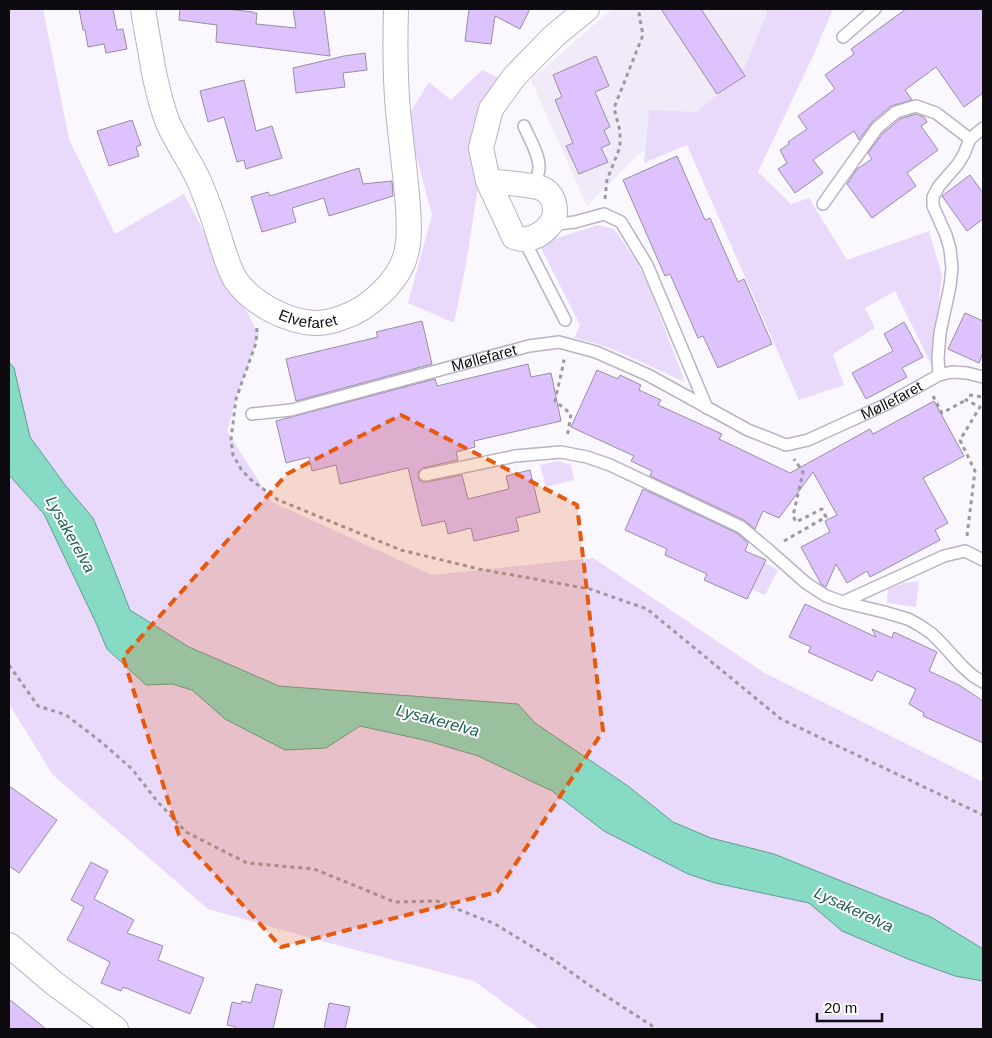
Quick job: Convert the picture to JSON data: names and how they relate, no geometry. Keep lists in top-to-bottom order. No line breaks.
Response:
{"streets":{"street":["Elvefaret"],"lane":["Møllefaret"]},"water":["Lysakerelva"],"scale_bar":"20 m"}
